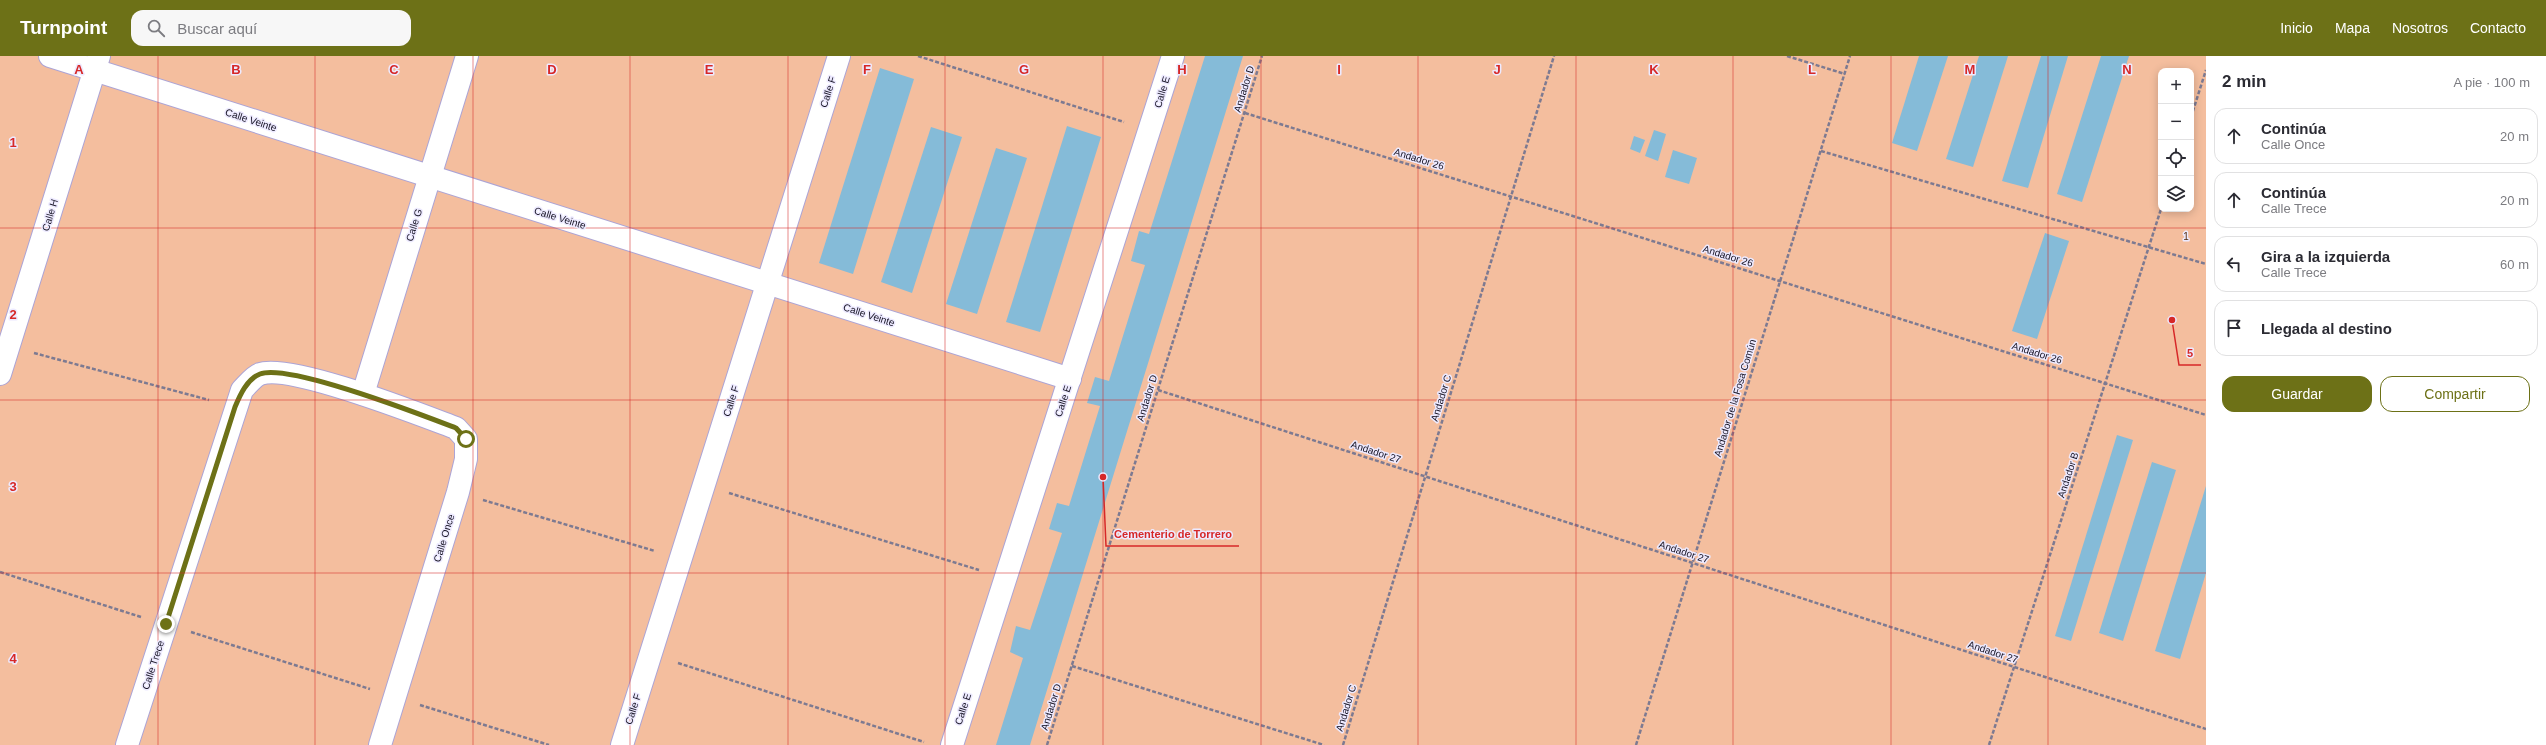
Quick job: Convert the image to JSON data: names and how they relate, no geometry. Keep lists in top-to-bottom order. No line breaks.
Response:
{"streets":{"lane":["Calle F","Calle E","Calle Veinte","Calle H","Calle G","Calle Once","Calle Trece"],"path":["Andador D","Andador 26","Andador C","Andador de la Fosa Común","Andador 27","Andador B"]},"crossings":[["Andador D","Andador 26"],["Andador D","Andador 27"],["Calle F","Calle Veinte"],["Calle E","Calle Veinte"],["Calle Veinte","Calle H"],["Calle Veinte","Calle G"],["Andador 26","Andador C"],["Andador 26","Andador de la Fosa Común"],["Andador 26","Andador B"],["Calle G","Calle Once"],["Calle G","Calle Trece"],["Andador C","Andador 27"],["Andador de la Fosa Común","Andador 27"],["Andador 27","Andador B"],["Calle Once","Calle Trece"]],"parks":["1"],"places":["5","Cementerio de Torrero"],"page":{"header":"Turnpoint","search":"Buscar aquí","nav":["Inicio","Mapa","Nosotros","Contacto"],"heading":["2 min","A pie · 100 m"],"map_buttons":["+","−"],"list":[["Continúa","Calle Once","20 m"],["Continúa","Calle Trece","20 m"],["Gira a la izquierda","Calle Trece","60 m"],"Llegada al destino"],"buttons":["Guardar","Compartir"]},"grid":{"columns":["A","B","C","D","E","F","G","H","I","J","K","L","M","N"],"rows":["1","2","3","4"]}}
